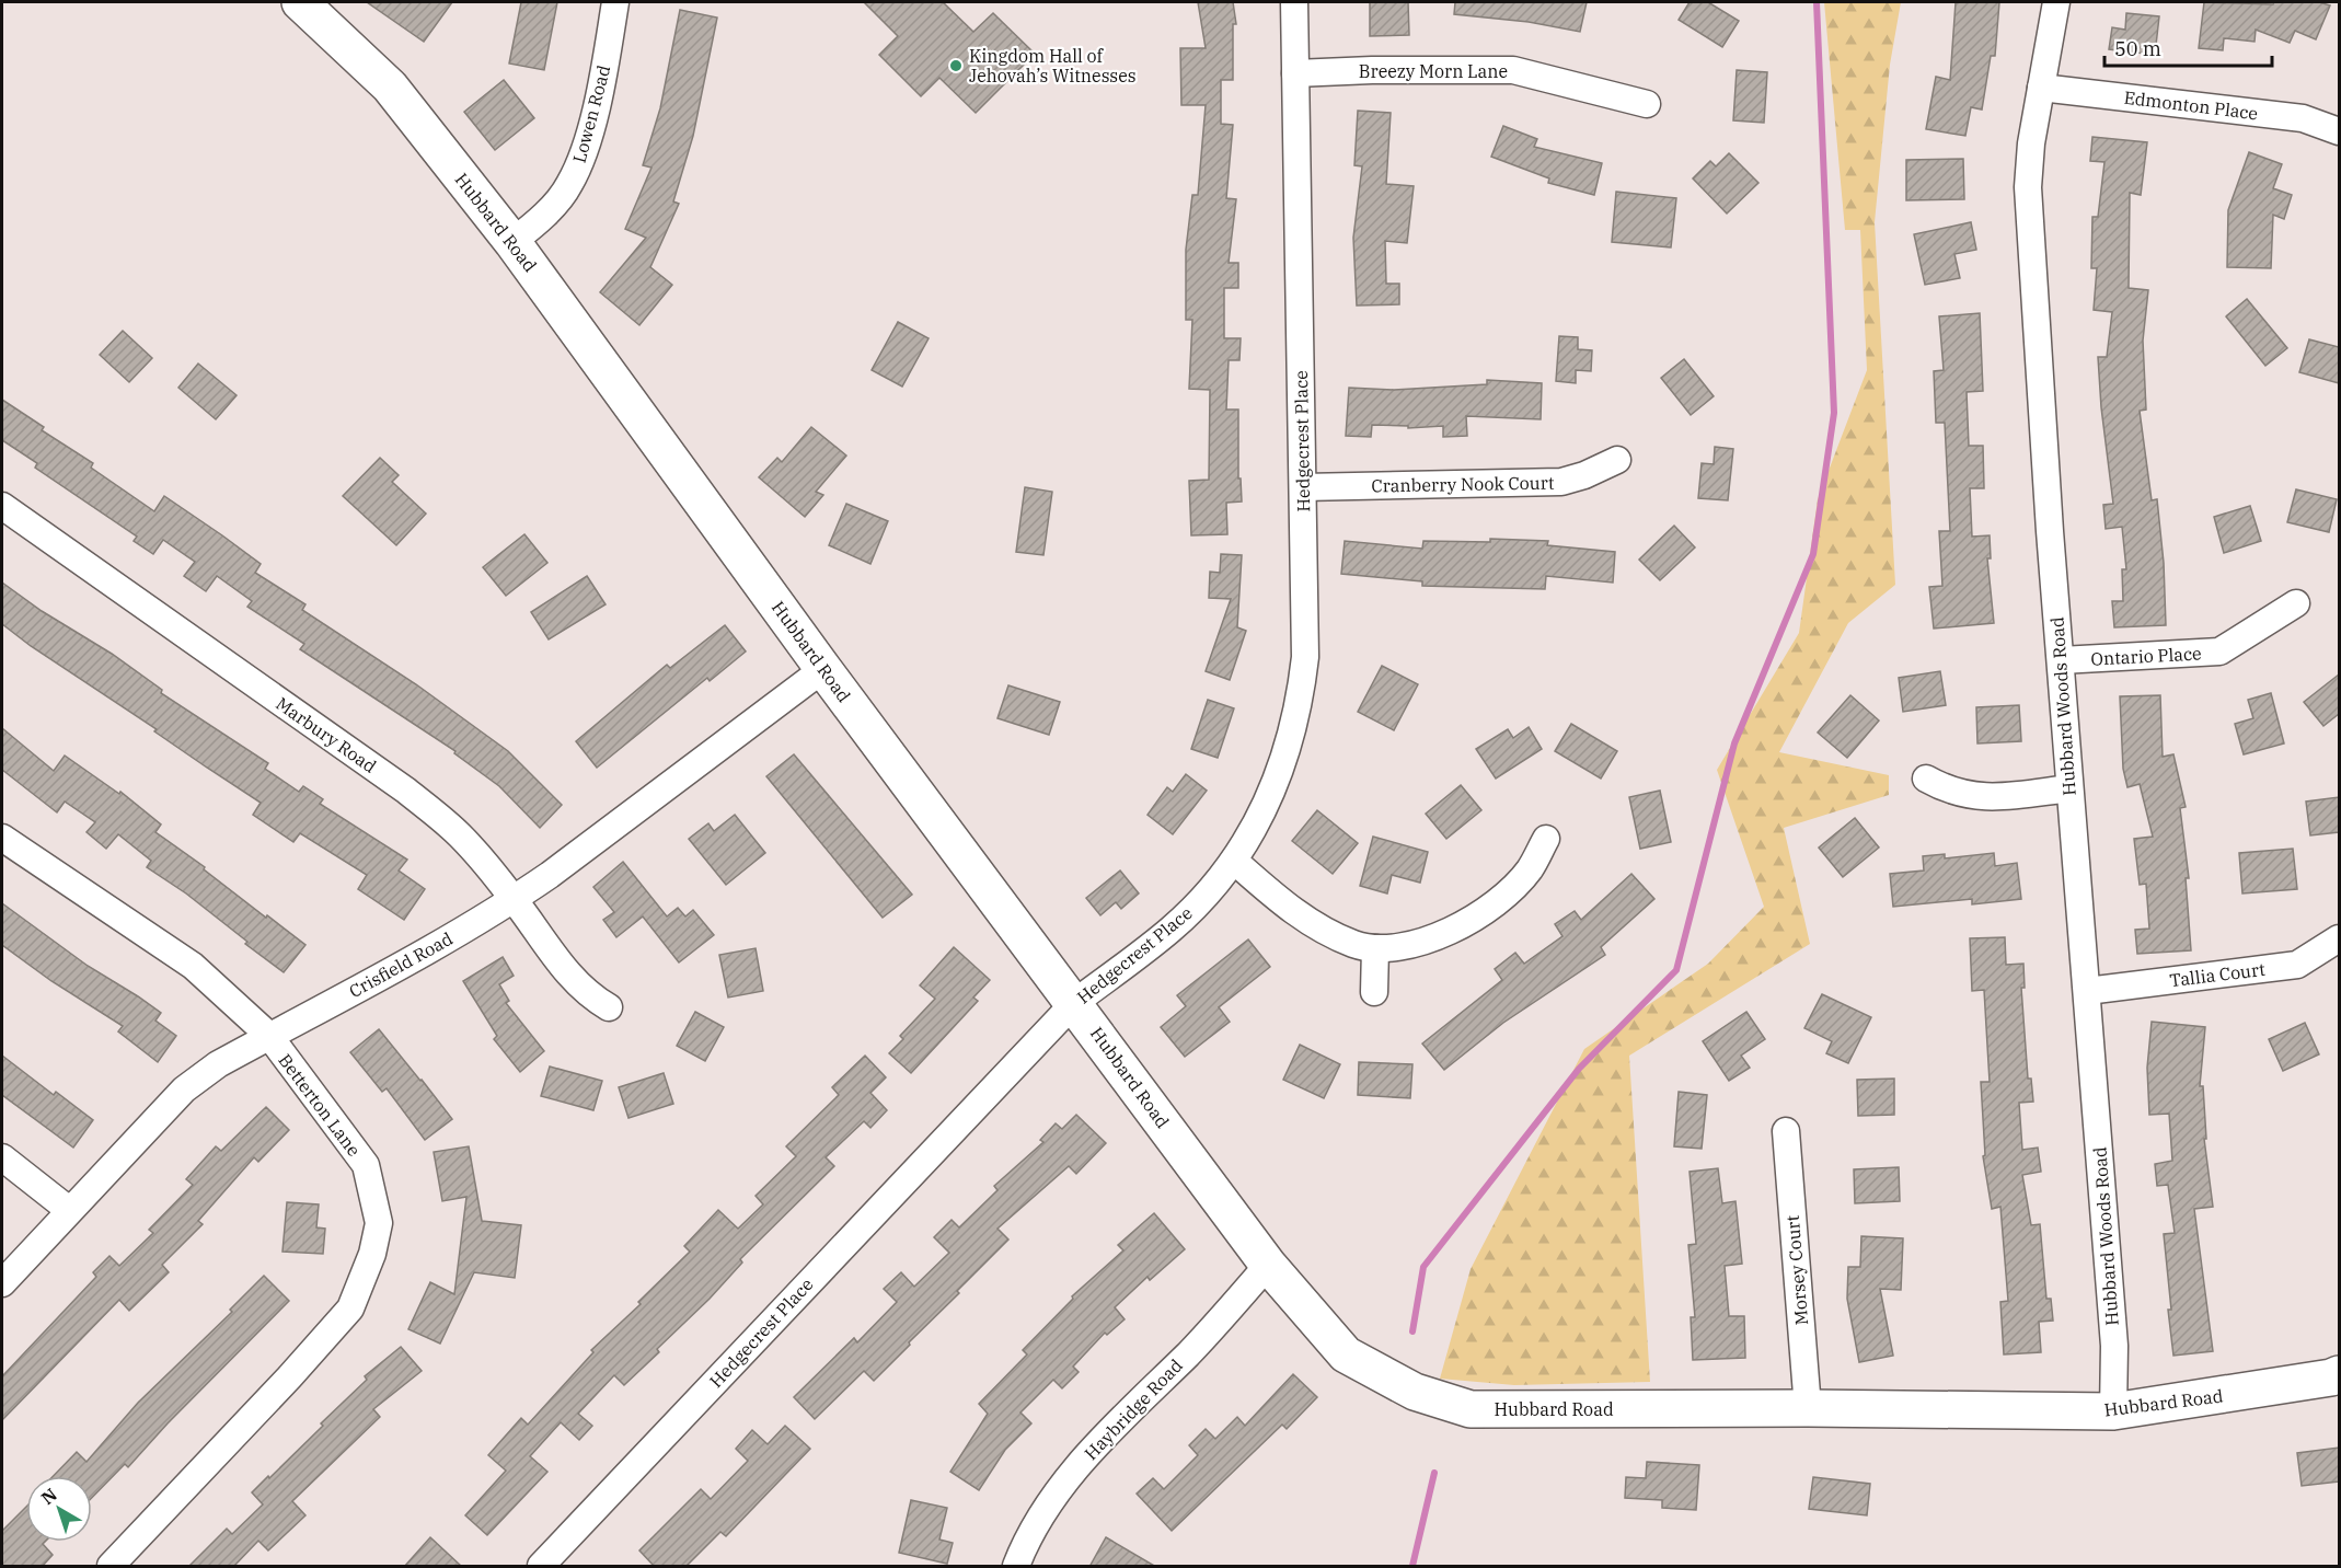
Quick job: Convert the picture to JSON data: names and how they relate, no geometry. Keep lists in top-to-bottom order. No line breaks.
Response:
{"streets":{"main road":["Hubbard Road"],"street":["Breezy Morn Lane","Edmonton Place","Lowen Road","Hedgecrest Place","Cranberry Nook Court","Ontario Place","Hubbard Woods Road","Marbury Road","Crisfield Road","Tallia Court","Betterton Lane","Morsey Court","Haybridge Road"]},"crossings":[["Breezy Morn Lane","Hedgecrest Place"],["Edmonton Place","Hubbard Woods Road"],["Lowen Road","Hubbard Road"],["Hubbard Road","Hedgecrest Place"],["Hubbard Road","Hubbard Woods Road"],["Hubbard Road","Crisfield Road"],["Hubbard Road","Morsey Court"],["Hubbard Road","Haybridge Road"],["Hedgecrest Place","Cranberry Nook Court"],["Ontario Place","Hubbard Woods Road"],["Hubbard Woods Road","Tallia Court"],["Marbury Road","Crisfield Road"],["Crisfield Road","Betterton Lane"]],"places":["Kingdom Hall of Jehovah’s Witnesses"],"scale_bar":"50 m","north":"top left"}
